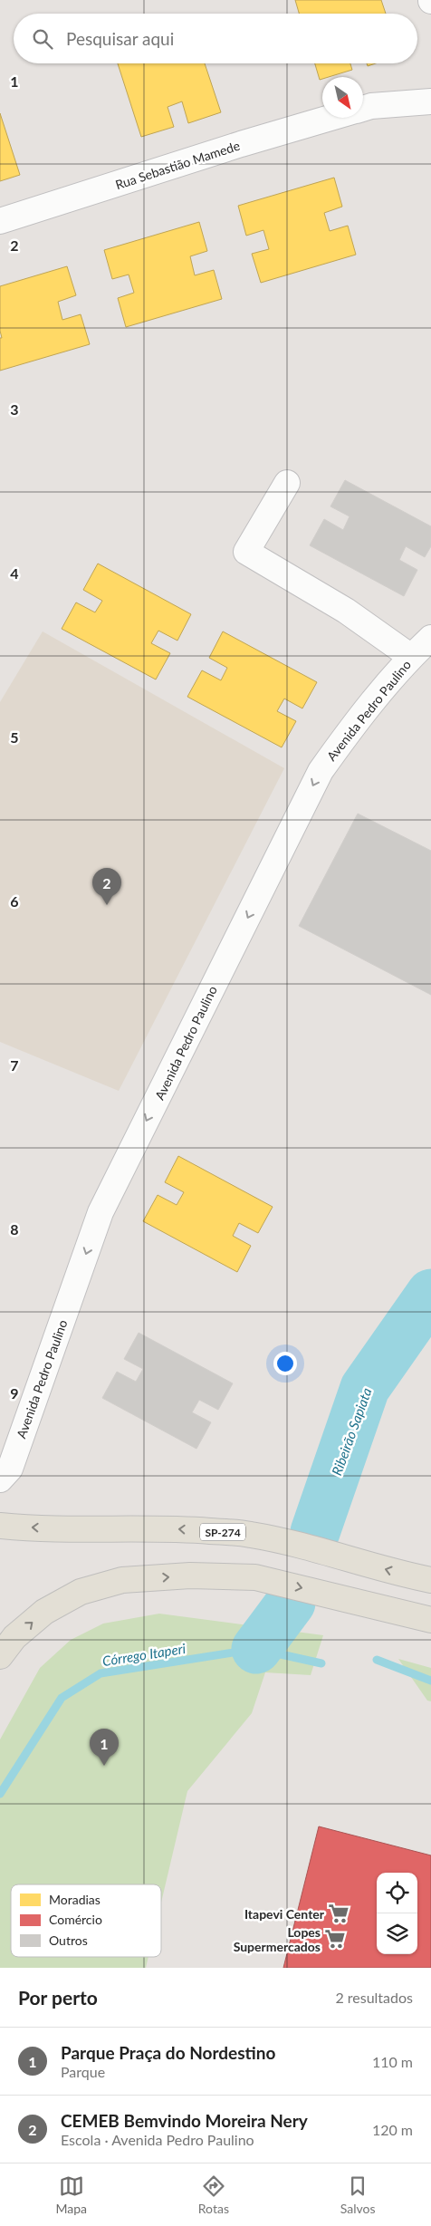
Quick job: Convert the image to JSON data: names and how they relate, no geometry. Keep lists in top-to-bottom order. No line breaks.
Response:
{"streets":{"main road":["Rua Sebastião Mamede","Avenida Pedro Paulino","SP-274"]},"one_way":["Avenida Pedro Paulino"],"water":["Ribeirão Sapiata","Córrego Itaperi"],"places":{"supermarket":["Itapevi Center","Lopes Supermercados"]},"legend":["Moradias","Comércio","Outros"],"north":"bottom right","page":{"search":"Pesquisar aqui","pins":["2","1"],"heading":["Por perto","2 resultados"],"list":[{"mark":"1","name":"Parque Praça do Nordestino","note":"Parque","value":"110 m"},{"mark":"2","name":"CEMEB Bemvindo Moreira Nery","note":"Escola · Avenida Pedro Paulino","value":"120 m"}],"nav":["Mapa","Rotas","Salvos"]},"grid":{"rows":["1","2","3","4","5","6","7","8","9"]}}
